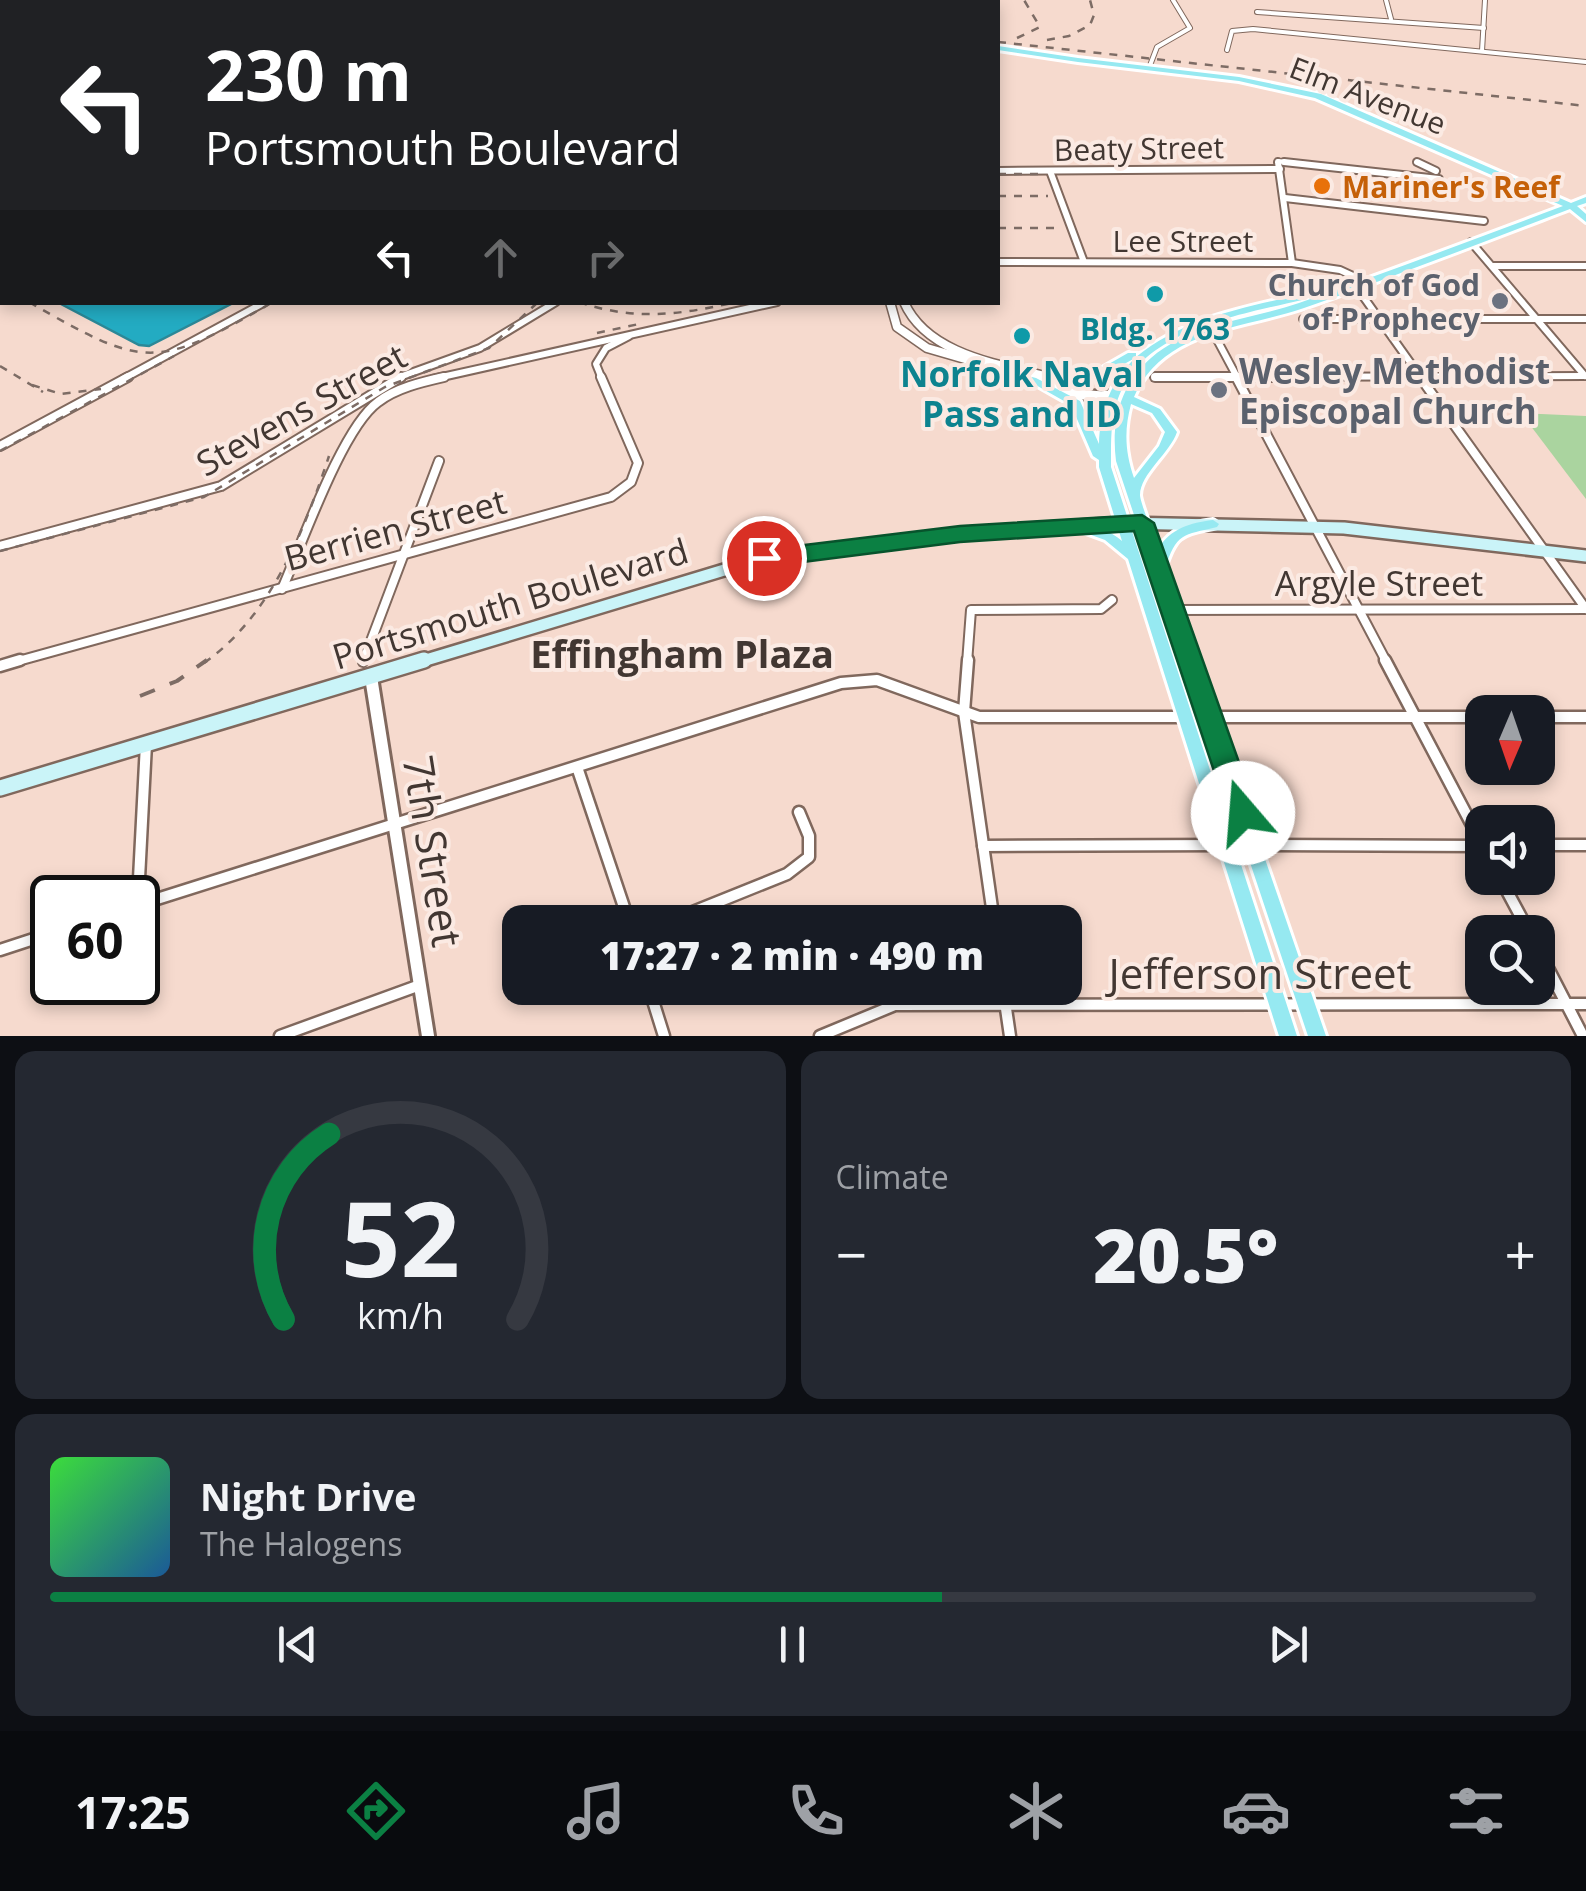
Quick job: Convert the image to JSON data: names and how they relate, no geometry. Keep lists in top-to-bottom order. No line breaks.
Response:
{"streets":{"main road":["Elm Avenue","Portsmouth Boulevard"],"street":["Beaty Street","Lee Street","Stevens Street","Berrien Street","Argyle Street","7th Street","Jefferson Street"]},"crossings":[["Portsmouth Boulevard","7th Street"]],"districts":["Effingham Plaza"],"places":["Mariner's Reef","Bldg. 1763","Church of God of Prophecy","Norfolk Naval Pass and ID","Wesley Methodist Episcopal Church"],"north":"bottom","page":{"turn":["230 m","Portsmouth Boulevard"],"limit":"60","trip":"17:27 · 2 min · 490 m","tile":"Climate","heat":["−","20.5°","+"],"song":["Night Drive","The Halogens"],"tabs":"17:25","gauge":["52","km/h"]}}
